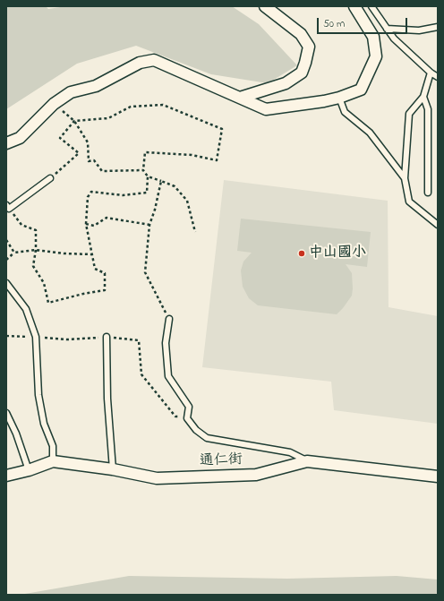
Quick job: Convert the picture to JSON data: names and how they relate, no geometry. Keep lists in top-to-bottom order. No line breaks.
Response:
{"streets":{"street":["通仁街"]},"places":["中山國小"],"scale_bar":"50 m"}
